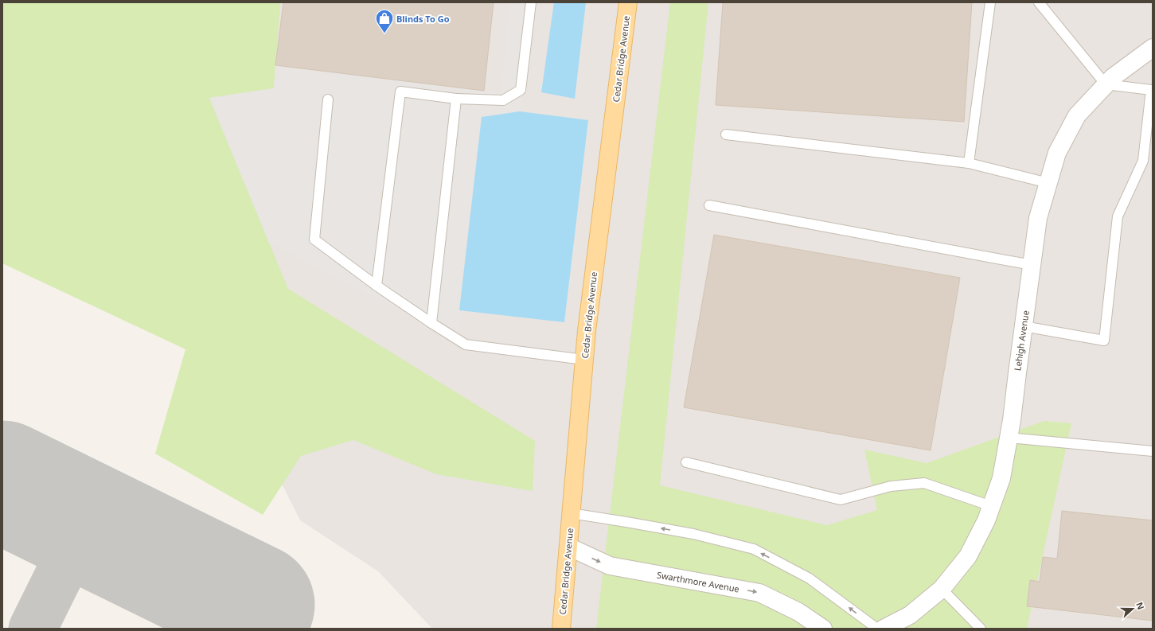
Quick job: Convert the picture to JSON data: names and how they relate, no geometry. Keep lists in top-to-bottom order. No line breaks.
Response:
{"streets":{"main road":["Cedar Bridge Avenue"],"street":["Lehigh Avenue","Swarthmore Avenue"]},"crossings":[["Cedar Bridge Avenue","Swarthmore Avenue"]],"one_way":["Swarthmore Avenue"],"places":{"shop":["Blinds To Go"]},"north":"right"}
